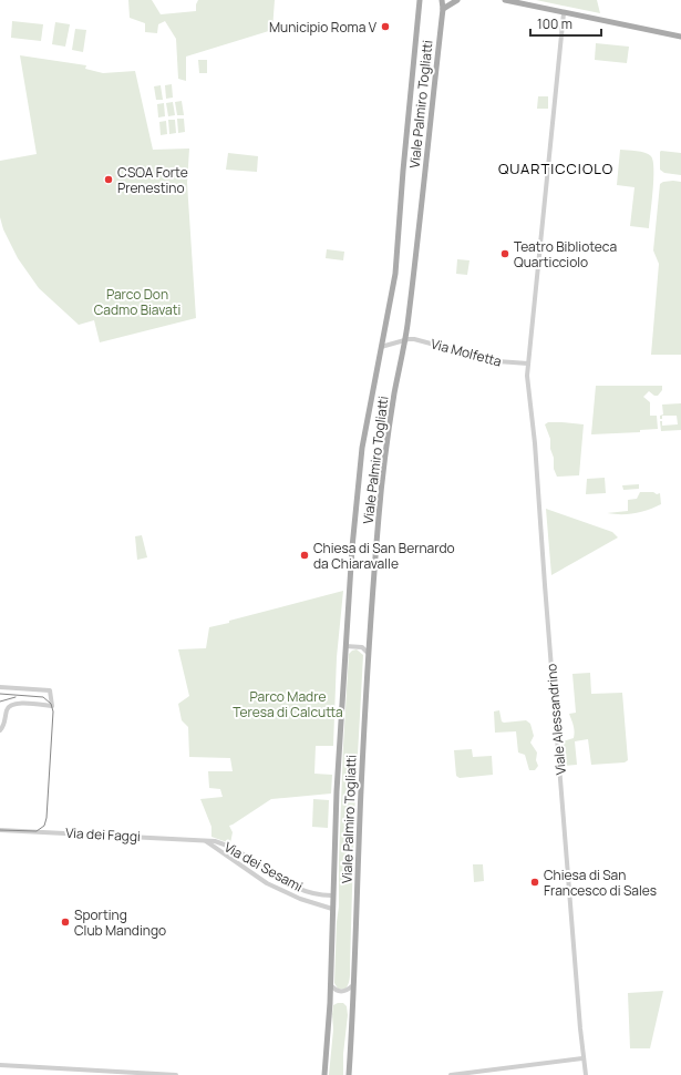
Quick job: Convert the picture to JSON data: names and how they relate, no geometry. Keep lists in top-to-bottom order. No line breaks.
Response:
{"streets":{"main road":["Viale Palmiro Togliatti"],"street":["Via Molfetta","Viale Alessandrino","Via dei Faggi","Via dei Sesami"]},"crossings":[["Viale Palmiro Togliatti","Via Molfetta"],["Viale Palmiro Togliatti","Via dei Sesami"],["Via Molfetta","Viale Alessandrino"],["Via dei Faggi","Via dei Sesami"]],"districts":["QUARTICCIOLO"],"parks":["Parco Don Cadmo Biavati","Parco Madre Teresa di Calcutta"],"places":["Municipio Roma V","CSOA Forte Prenestino","Teatro Biblioteca Quarticciolo","Chiesa di San Bernardo da Chiaravalle","Chiesa di San Francesco di Sales","Sporting Club Mandingo"],"scale_bar":"100 m"}
